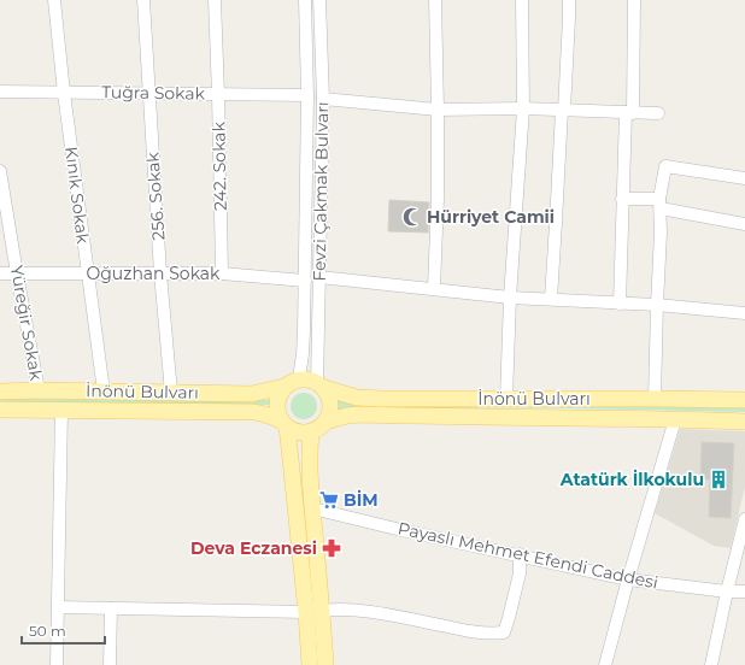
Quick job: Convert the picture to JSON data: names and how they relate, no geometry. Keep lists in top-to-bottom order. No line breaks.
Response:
{"streets":{"main road":["İnönü Bulvarı"],"street":["Tuğra Sokak","242. Sokak","Fevzi Çakmak Bulvarı","Kınık Sokak","256. Sokak","Oğuzhan Sokak","Yüreğir Sokak","Payaslı Mehmet Efendi Caddesi"]},"crossings":[["Tuğra Sokak","242. Sokak"],["Tuğra Sokak","Fevzi Çakmak Bulvarı"],["Tuğra Sokak","Kınık Sokak"],["Tuğra Sokak","256. Sokak"],["242. Sokak","Oğuzhan Sokak"],["Fevzi Çakmak Bulvarı","Oğuzhan Sokak"],["Fevzi Çakmak Bulvarı","İnönü Bulvarı"],["Kınık Sokak","Oğuzhan Sokak"],["Kınık Sokak","İnönü Bulvarı"],["256. Sokak","Oğuzhan Sokak"],["256. Sokak","İnönü Bulvarı"],["Oğuzhan Sokak","Yüreğir Sokak"],["Yüreğir Sokak","İnönü Bulvarı"]],"places":{"mosque":["Hürriyet Camii"],"building":["Atatürk İlkokulu"],"supermarket":["BİM"],"pharmacy":["Deva Eczanesi"]},"scale_bar":"50 m"}
